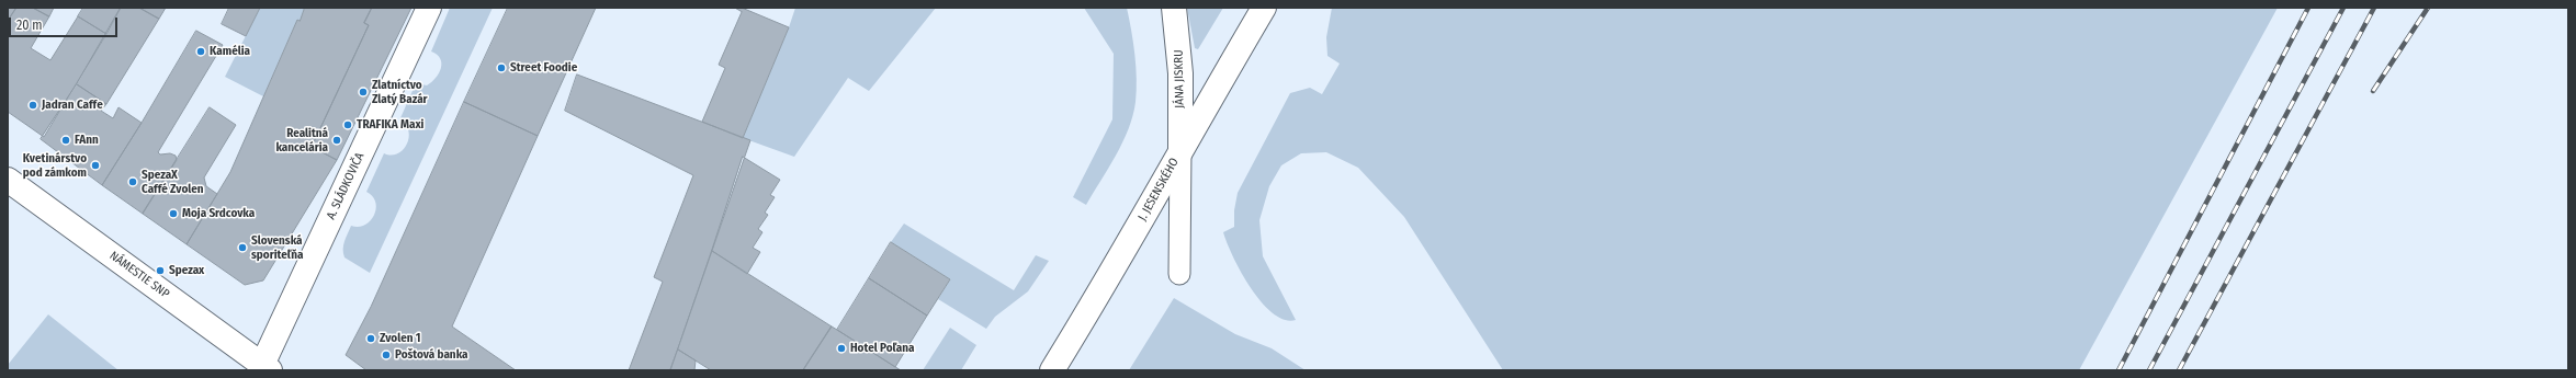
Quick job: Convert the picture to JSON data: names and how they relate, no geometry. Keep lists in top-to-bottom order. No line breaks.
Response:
{"streets":{"street":["JÁNA JISKRU","A. SLÁDKOVIČA","J. JESENSKÉHO","NÁMESTIE SNP"]},"crossings":[["JÁNA JISKRU","J. JESENSKÉHO"],["A. SLÁDKOVIČA","NÁMESTIE SNP"]],"places":["Kamélia","Street Foodie","Zlatníctvo Zlatý Bazár","Jadran Caffe","TRAFIKA Maxi","FAnn","Realitná kancelária","Kvetinárstvo pod zámkom","SpezaX Caffé Zvolen","Moja Srdcovka","Slovenská sporiteľňa","Spezax","Zvolen 1","Hotel Poľana","Poštová banka"],"scale_bar":"20 m"}
